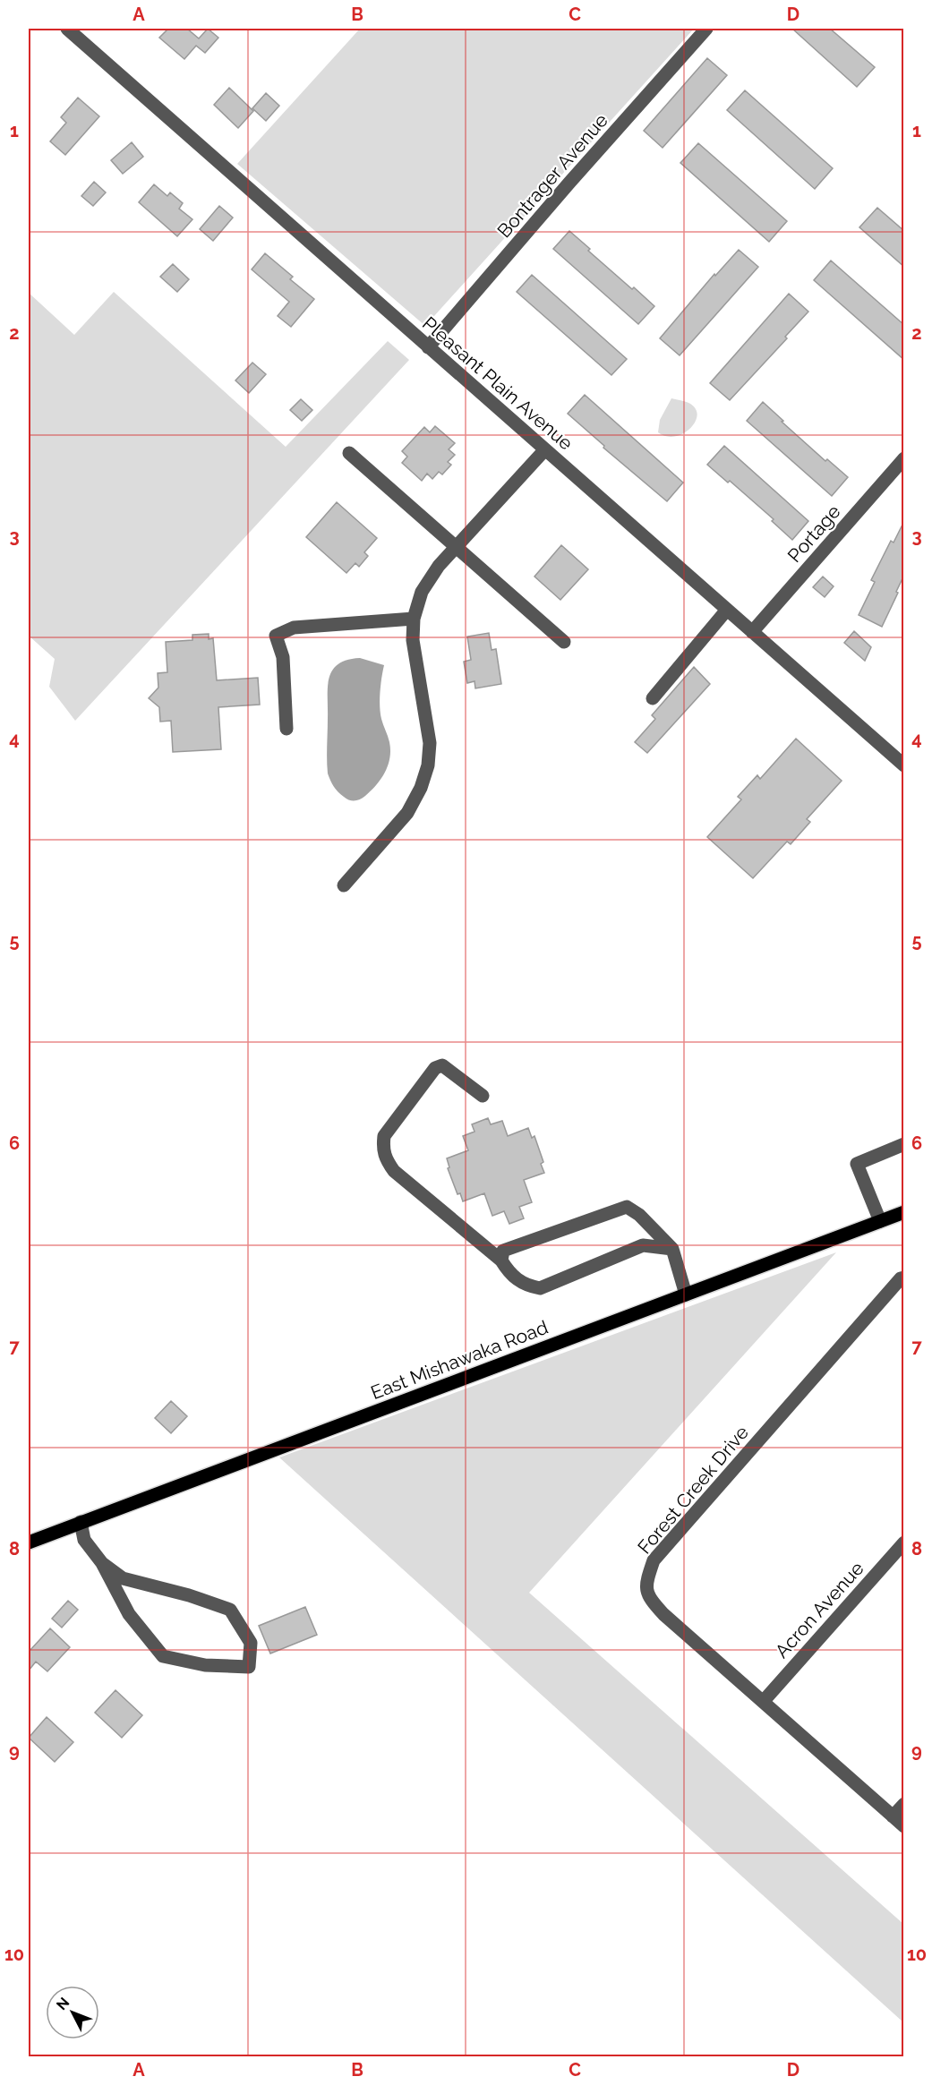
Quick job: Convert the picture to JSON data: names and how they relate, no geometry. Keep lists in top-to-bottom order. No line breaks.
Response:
{"streets":{"main road":["East Mishawaka Road"],"street":["Bontrager Avenue","Pleasant Plain Avenue","Portage","Forest Creek Drive","Acron Avenue"]},"crossings":[["Bontrager Avenue","Pleasant Plain Avenue"],["Pleasant Plain Avenue","Portage"],["Forest Creek Drive","Acron Avenue"]],"north":"top left","grid":{"columns":["A","B","C","D"],"rows":["1","2","3","4","5","6","7","8","9","10"]}}
